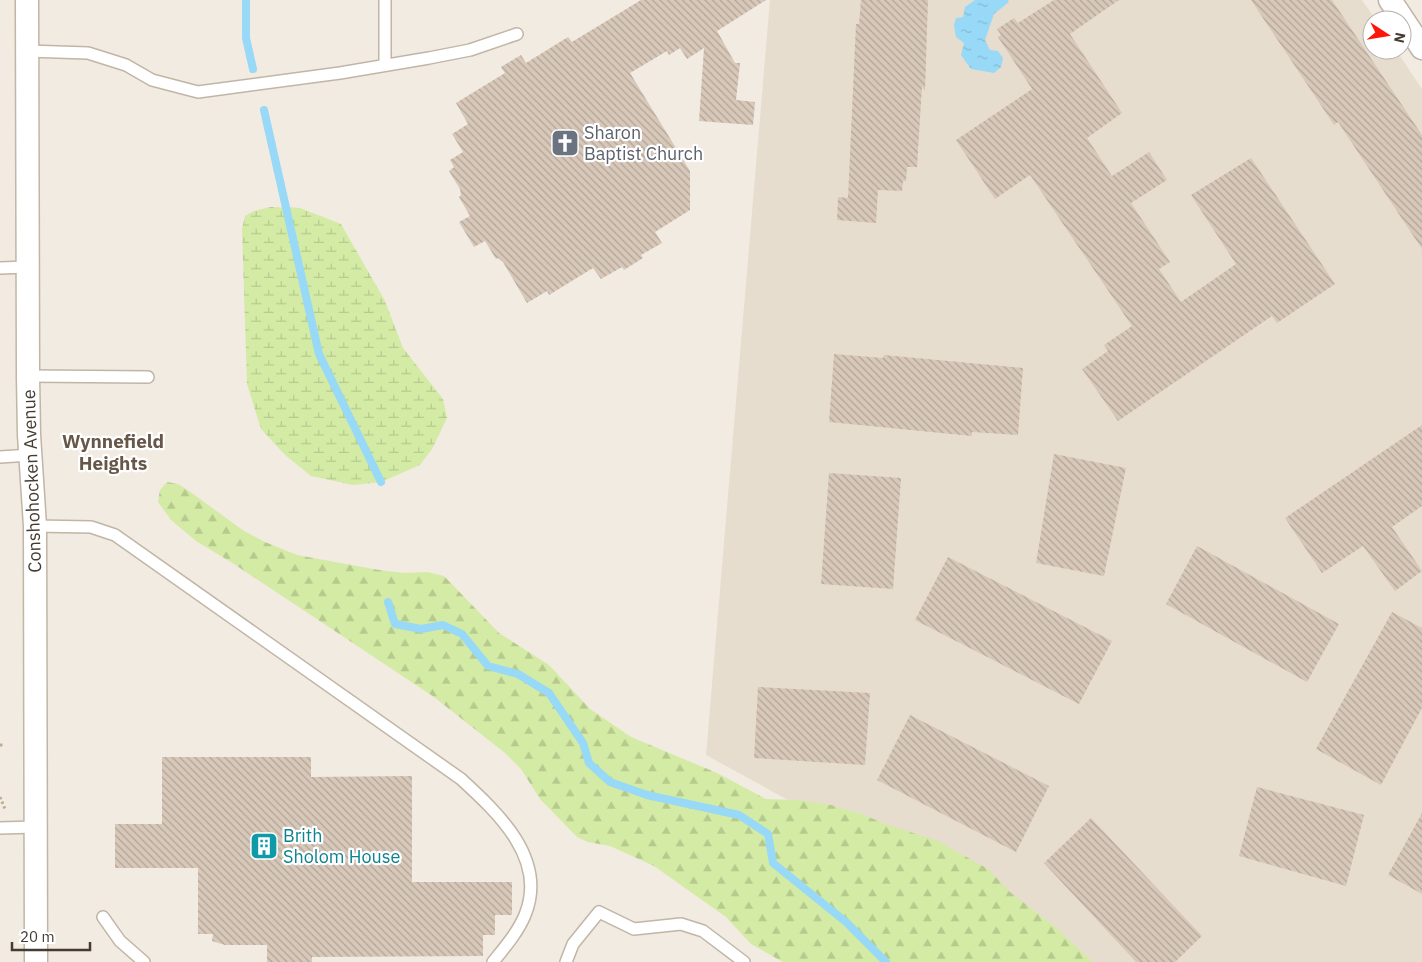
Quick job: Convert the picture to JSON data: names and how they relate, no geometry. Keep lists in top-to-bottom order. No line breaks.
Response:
{"streets":{"street":["Conshohocken Avenue"]},"districts":["Wynnefield Heights"],"places":{"church":["Sharon Baptist Church"],"building":["Brith Sholom House"]},"scale_bar":"20 m","north":"right"}
